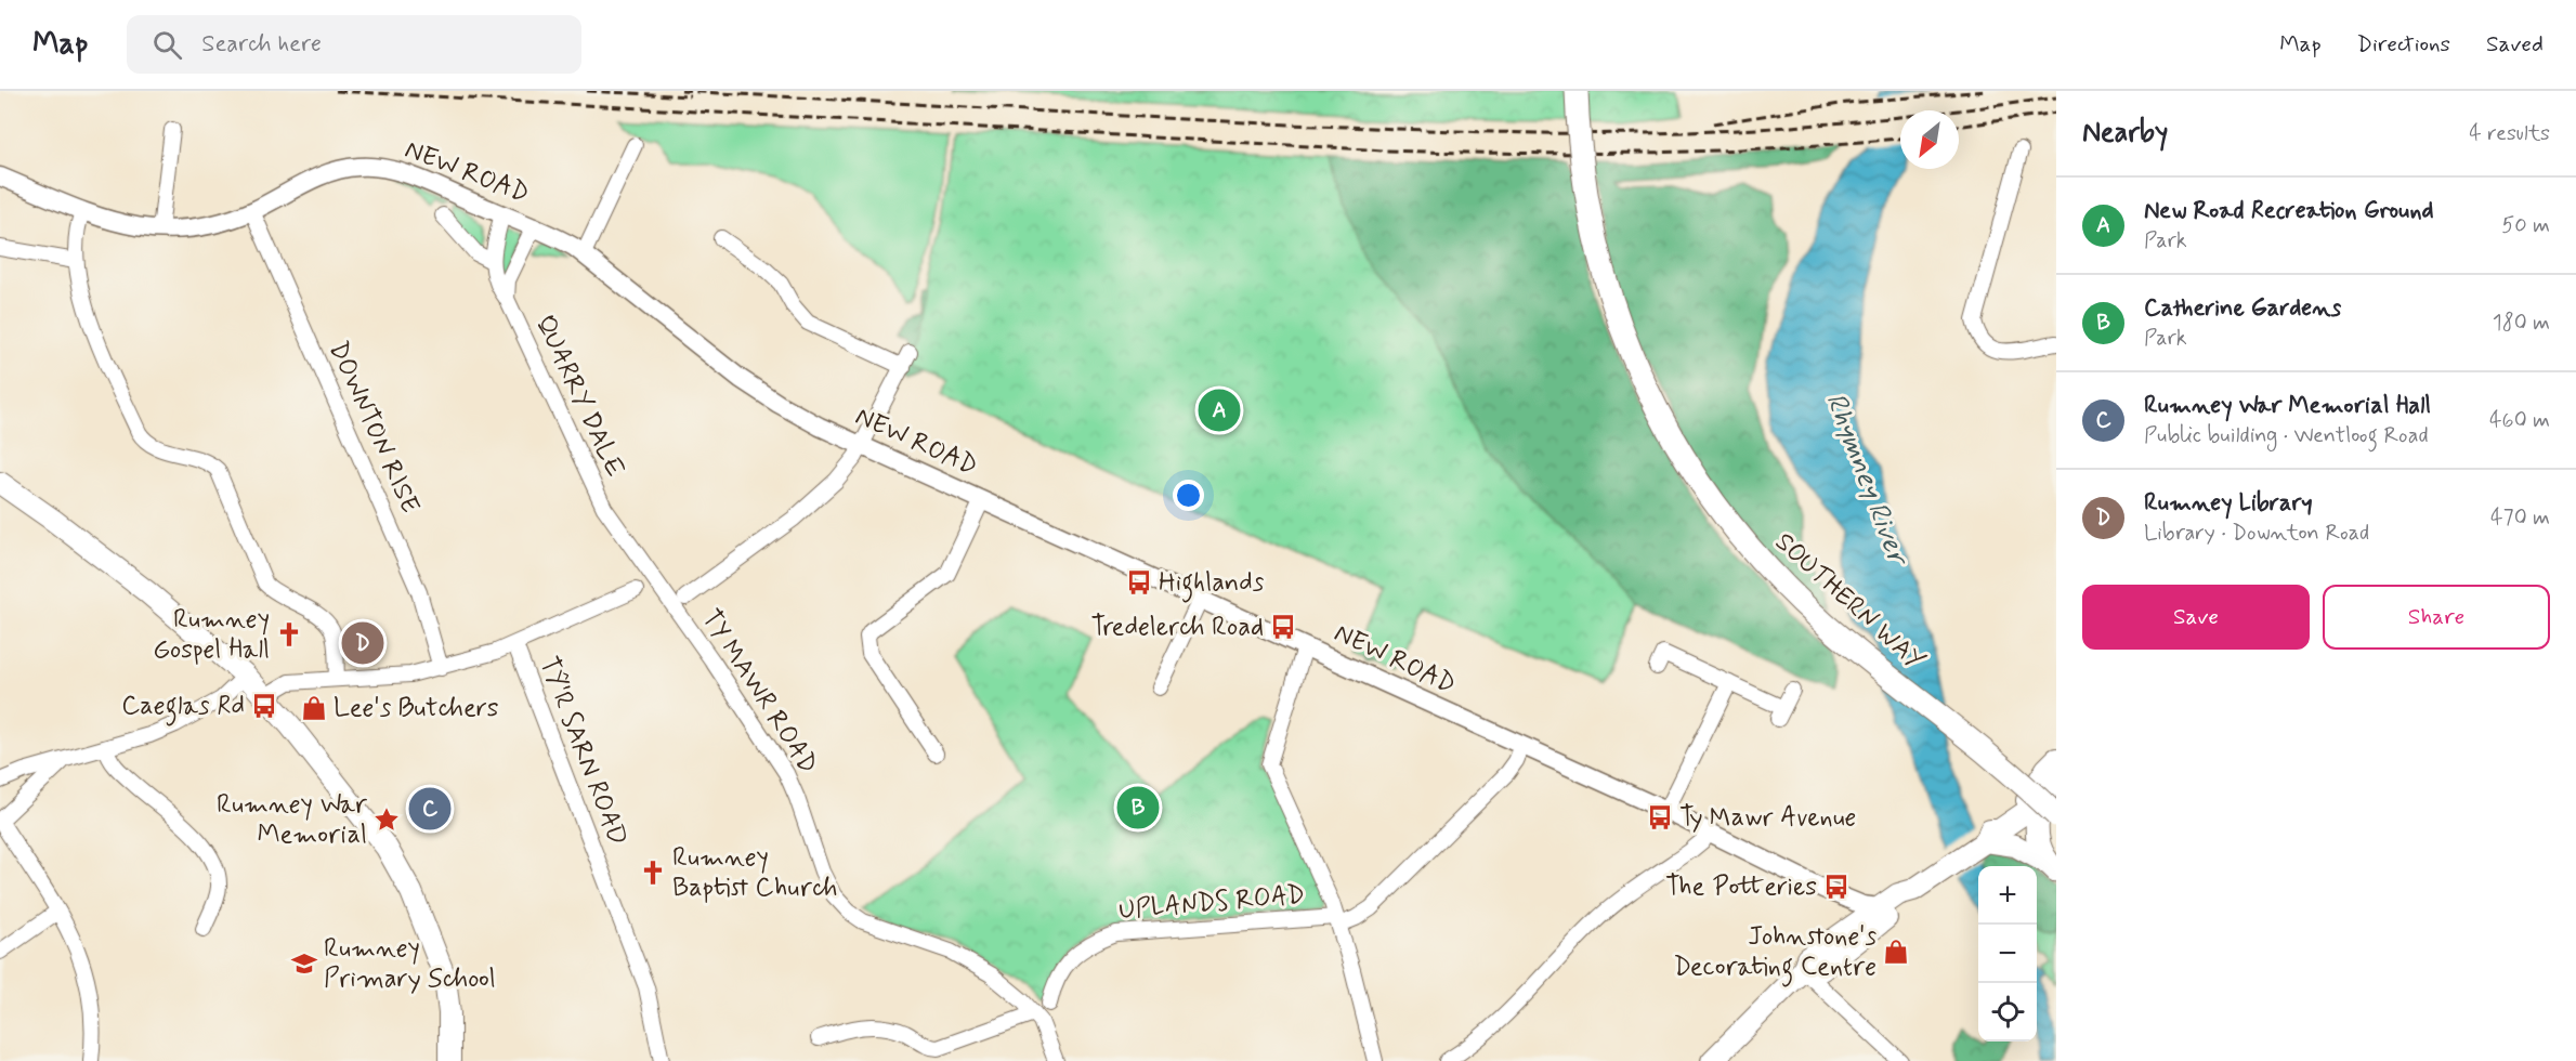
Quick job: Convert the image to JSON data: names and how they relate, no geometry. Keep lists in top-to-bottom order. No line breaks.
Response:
{"streets":{"main road":["SOUTHERN WAY"],"street":["NEW ROAD","QUARRY DALE","DOWNTON RISE","TY MAWR ROAD","TŶ'R SARN ROAD","UPLANDS ROAD"]},"crossings":[["NEW ROAD","QUARRY DALE"],["NEW ROAD","DOWNTON RISE"],["NEW ROAD","UPLANDS ROAD"],["QUARRY DALE","TY MAWR ROAD"]],"water":["Rhymney River"],"places":{"bus stop":["Highlands","Tredelerch Road","Caeglas Rd","Ty Mawr Avenue","The Potteries"],"church":["Rumney Gospel Hall","Rumney Baptist Church"],"shop":["Lee's Butchers","Johnstone's Decorating Centre"],"place":["Rumney War Memorial"],"school or university":["Rumney Primary School"]},"north":"bottom left","page":{"header":"Map","search":"Search here","nav":["Map","Directions","Saved"],"heading":["Nearby","4 results"],"list":[{"mark":"A","name":"New Road Recreation Ground","note":"Park","value":"50 m"},{"mark":"B","name":"Catherine Gardens","note":"Park","value":"180 m"},{"mark":"C","name":"Rumney War Memorial Hall","note":"Public building · Wentloog Road","value":"460 m"},{"mark":"D","name":"Rumney Library","note":"Library · Downton Road","value":"470 m"}],"pins":["A","D","B","C"],"buttons":["Save","Share"],"map_buttons":["+","−"]}}
